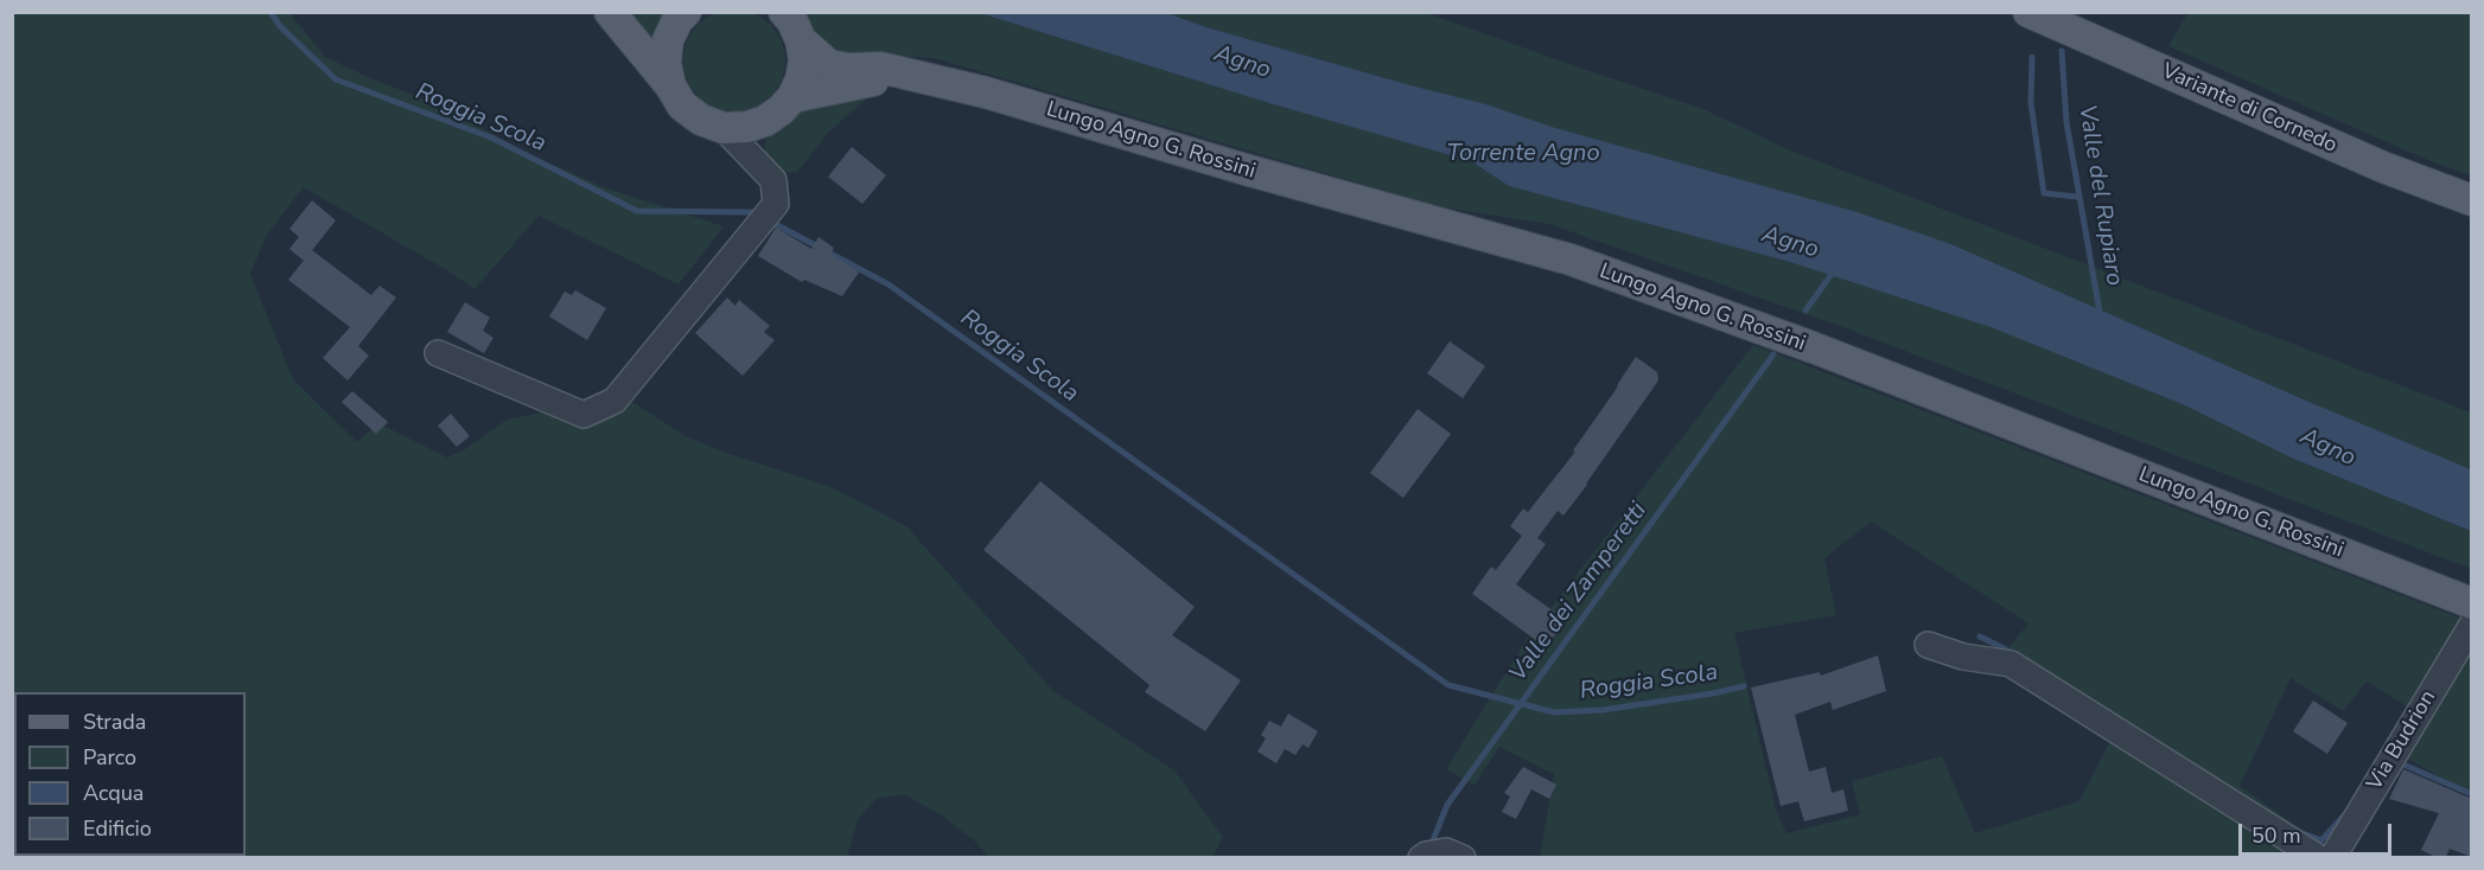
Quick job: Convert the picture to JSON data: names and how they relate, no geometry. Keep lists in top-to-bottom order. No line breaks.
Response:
{"streets":{"main road":["Variante di Cornedo","Lungo Agno G. Rossini"],"street":["Via Budrion"]},"water":["Agno","Roggia Scola","Torrente Agno","Valle del Rupiaro","Valle dei Zamperetti"],"legend":["Strada","Parco","Acqua","Edificio"],"scale_bar":"50 m"}
